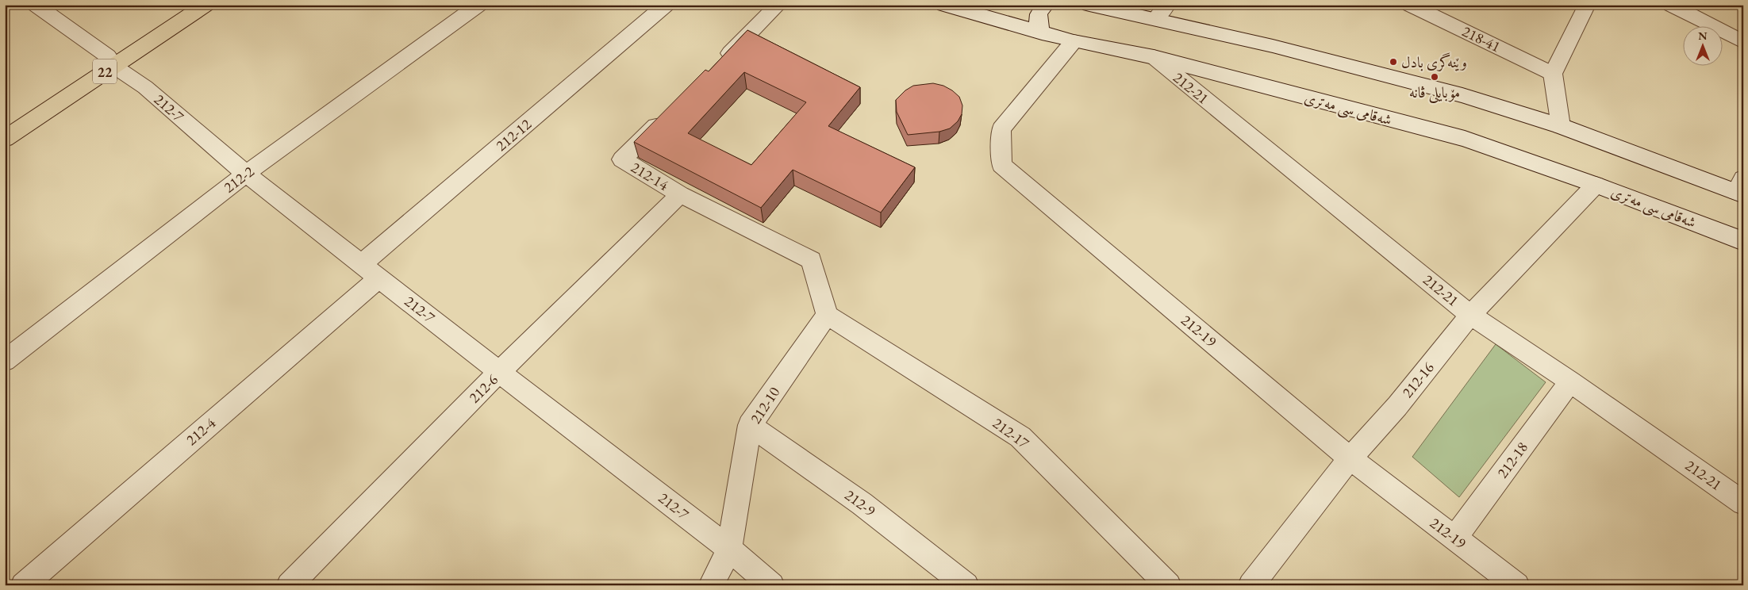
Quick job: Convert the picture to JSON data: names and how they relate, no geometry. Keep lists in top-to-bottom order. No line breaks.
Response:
{"streets":{"main road":["22"],"street":["218-41","212-21","212-7","شەقامی سی مەتری","212-12","212-14","212-2","212-19","212-16","212-6","212-10","212-4","212-17","212-18","212-9"]},"crossings":[["22","212-7"],["212-21","شەقامی سی مەتری"],["212-21","212-16"],["212-21","212-18"],["212-7","212-12"],["212-7","212-2"],["212-7","212-6"],["212-7","212-10"],["212-7","212-4"],["شەقامی سی مەتری","212-19"],["شەقامی سی مەتری","212-16"],["212-12","212-4"],["212-14","212-6"],["212-14","212-10"],["212-14","212-17"],["212-19","212-16"],["212-19","212-18"],["212-10","212-17"],["212-10","212-9"]],"places":["وێنەگری بادل","مۆبایلی ڤانە"],"north":"top"}
